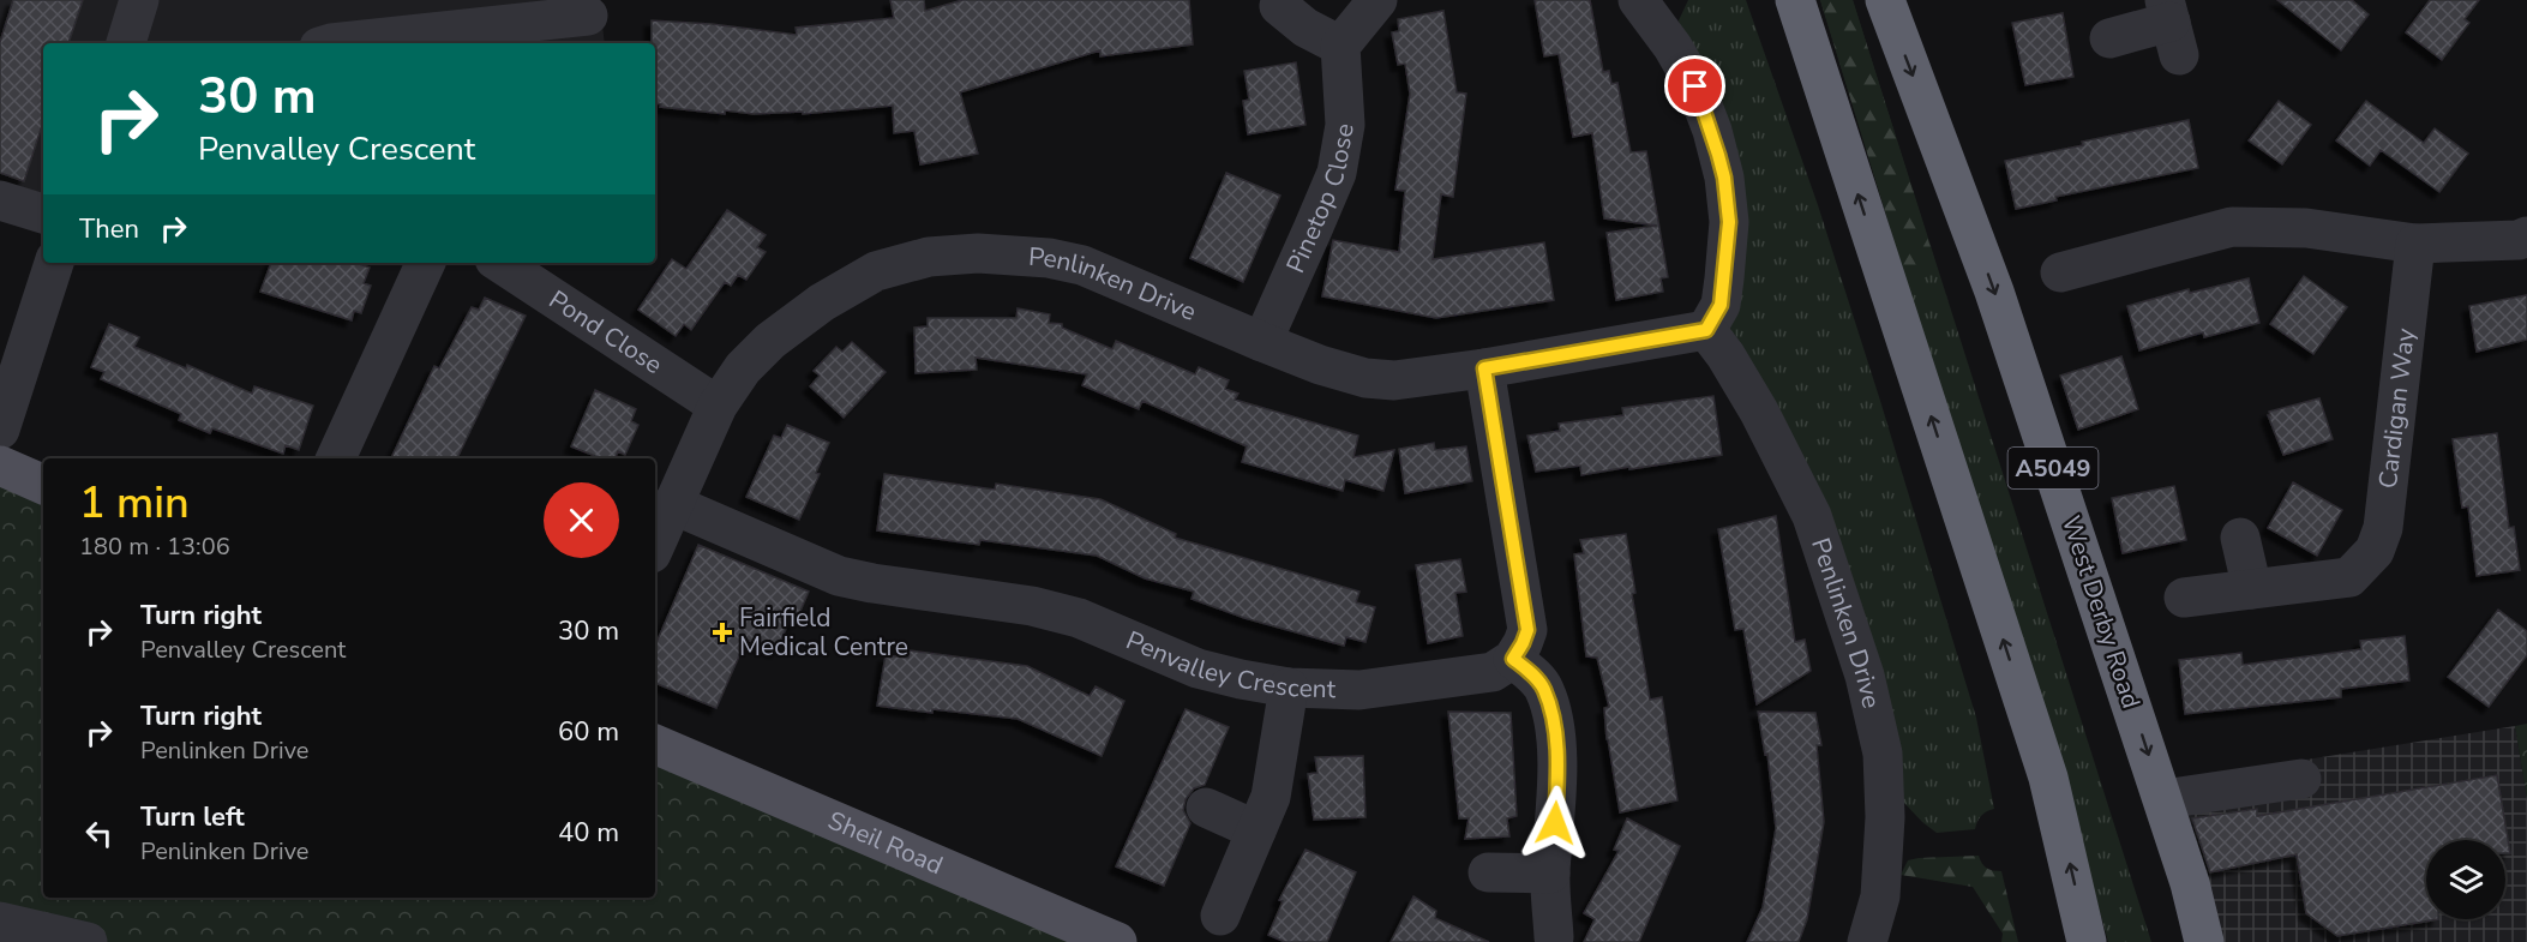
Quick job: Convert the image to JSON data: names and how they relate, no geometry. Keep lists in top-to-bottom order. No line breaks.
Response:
{"streets":{"highway":["A5049","West Derby Road"],"main road":["Sheil Road"],"street":["Pinetop Close","Penlinken Drive","Pond Close","Cardigan Way","Penvalley Crescent"]},"crossings":[["Pinetop Close","Penlinken Drive"],["Penlinken Drive","Pond Close"],["Penlinken Drive","Penvalley Crescent"]],"places":{"health":["Fairfield Medical Centre"]},"page":{"turn":["30 m","Penvalley Crescent"],"then":"Then","heading":["1 min","180 m · 13:06"],"list":[{"name":"Turn right","note":"Penvalley Crescent","value":"30 m"},{"name":"Turn right","note":"Penlinken Drive","value":"60 m"},{"name":"Turn left","note":"Penlinken Drive","value":"40 m"}]}}
